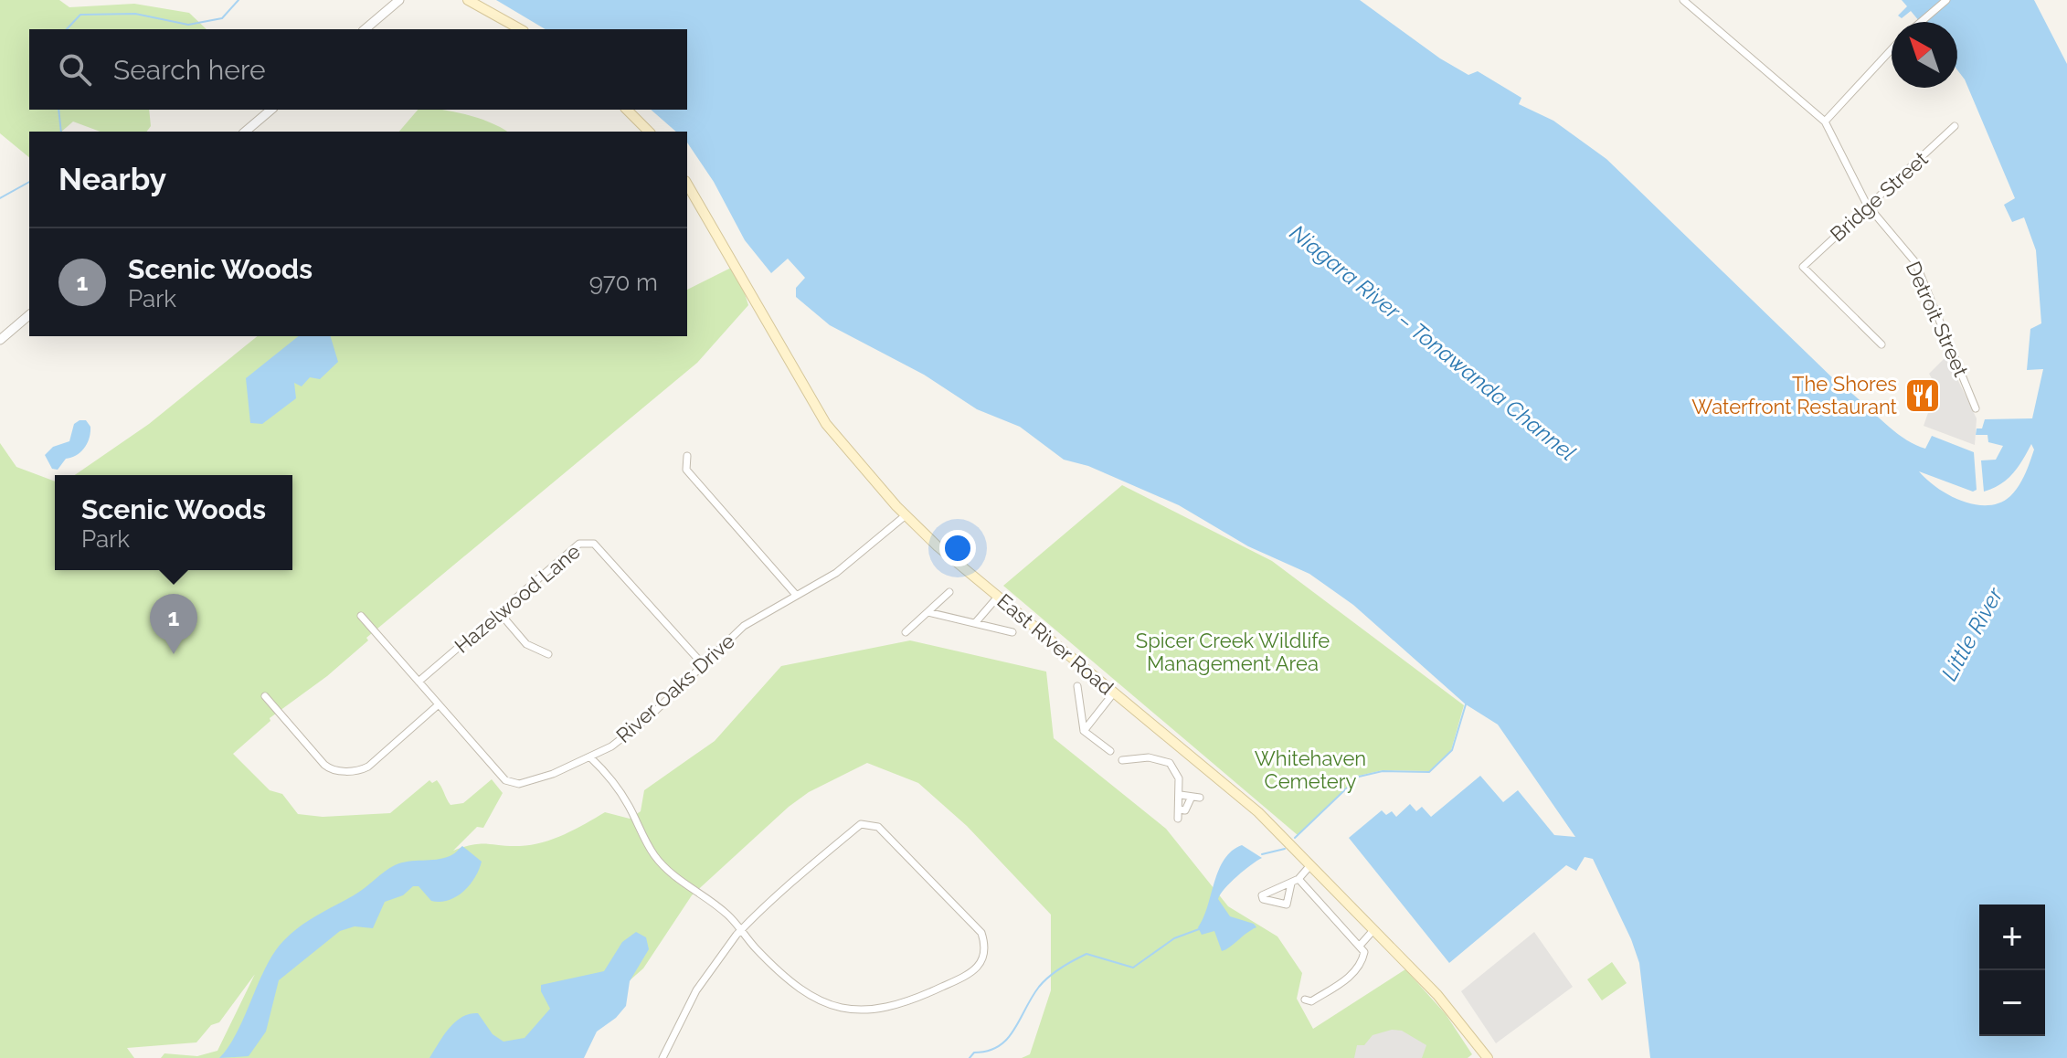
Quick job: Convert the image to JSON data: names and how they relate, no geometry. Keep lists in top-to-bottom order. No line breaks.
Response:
{"streets":{"main road":["East River Road"],"street":["Bridge Street","Detroit Street","Hazelwood Lane","River Oaks Drive"]},"crossings":[["Bridge Street","Detroit Street"],["Hazelwood Lane","River Oaks Drive"],["East River Road","River Oaks Drive"]],"water":["Niagara River – Tonawanda Channel","Little River"],"parks":["Spicer Creek Wildlife Management Area","Whitehaven Cemetery"],"places":{"restaurant":["The Shores Waterfront Restaurant"]},"north":"top left","page":{"search":"Search here","heading":"Nearby","list":[{"mark":"1","name":"Scenic Woods","note":"Park","value":"970 m"}],"popup":["Scenic Woods","Park"],"pins":"1","map_buttons":["+","−"]}}
